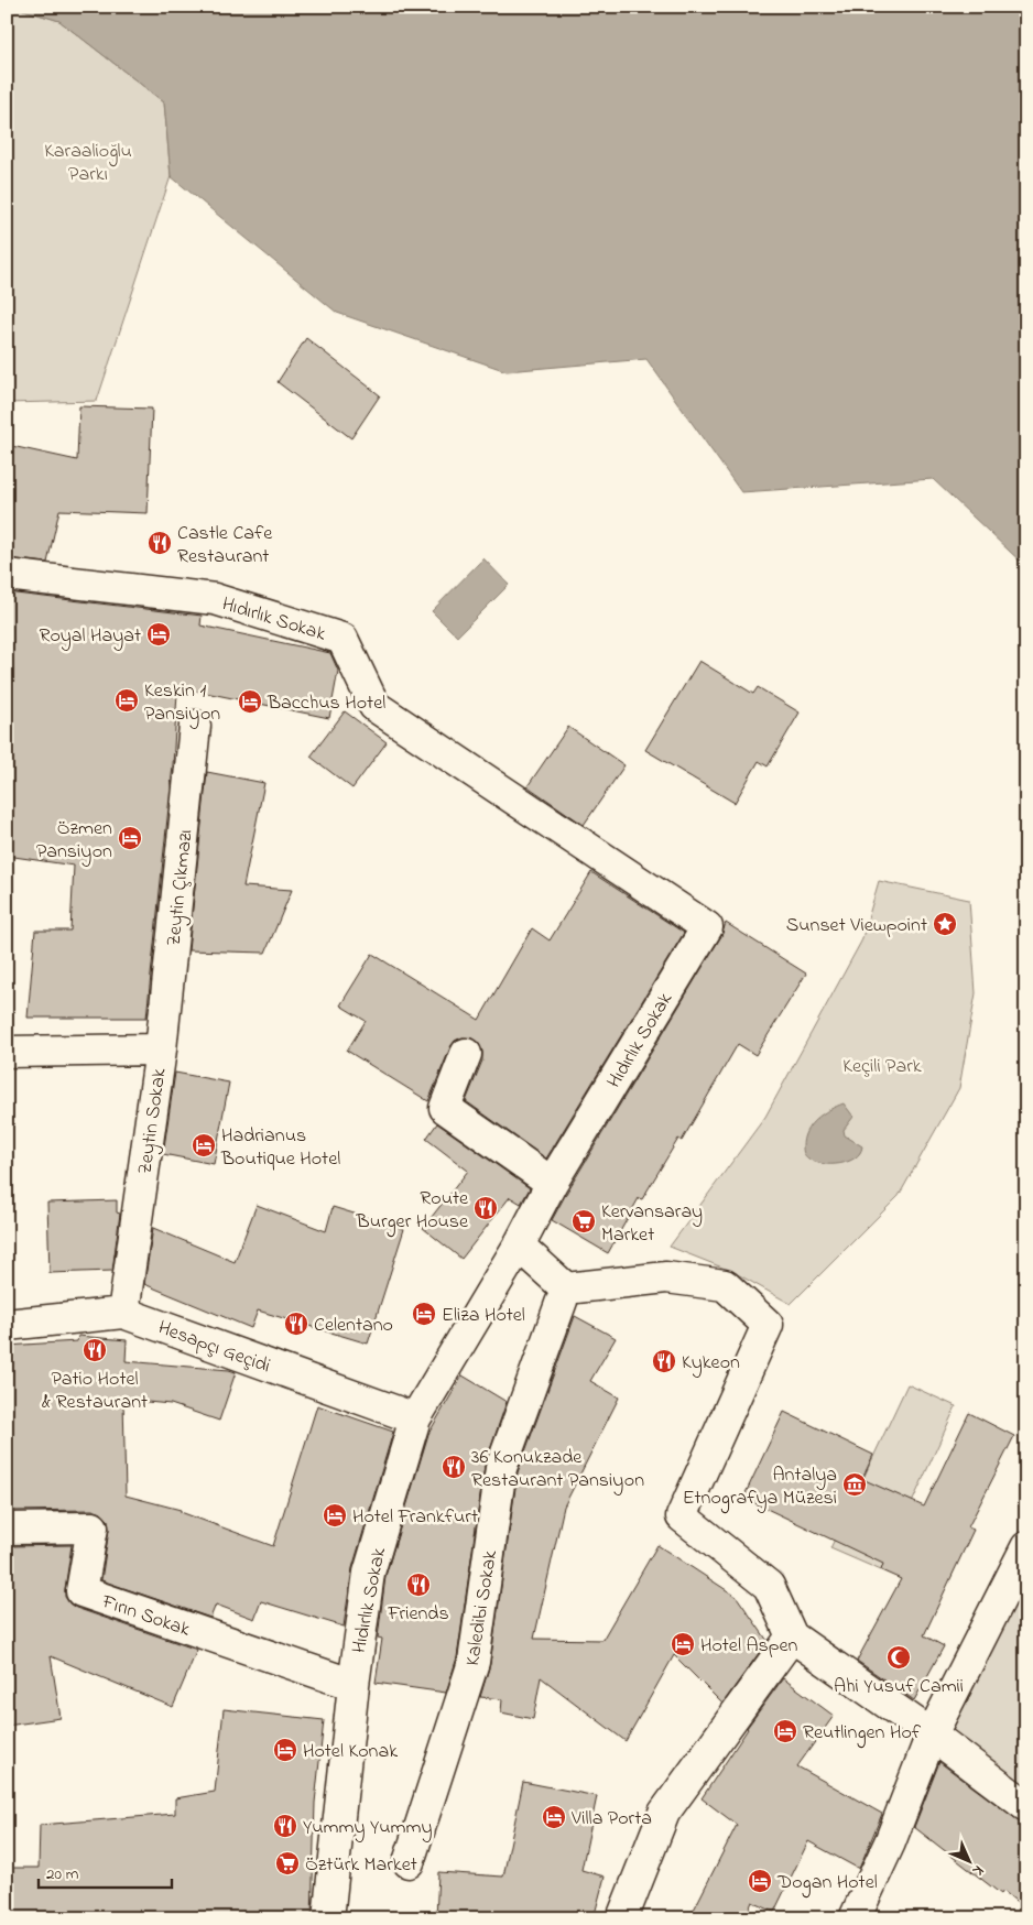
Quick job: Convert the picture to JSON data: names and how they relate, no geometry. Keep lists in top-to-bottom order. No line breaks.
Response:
{"streets":{"street":["Hıdırlık Sokak","Zeytin Çıkmazı","Zeytin Sokak","Hesapçı Geçidi","Kaledibi Sokak","Fırın Sokak"]},"crossings":[["Hıdırlık Sokak","Hesapçı Geçidi"],["Hıdırlık Sokak","Fırın Sokak"],["Zeytin Çıkmazı","Zeytin Sokak"],["Zeytin Sokak","Hesapçı Geçidi"]],"parks":["Karaalioğlu Parkı","Keçili Park"],"places":{"restaurant":["Castle Cafe Restaurant","Route Burger House","Celentano","Patio Hotel & Restaurant","Kykeon","36 Konukzade Restaurant Pansiyon","Friends","Yummy Yummy"],"hotel":["Royal Hayat","Keskin 1 Pansiyon","Bacchus Hotel","Özmen Pansiyon","Hadrianus Boutique Hotel","Eliza Hotel","Hotel Frankfurt","Hotel Aspen","Reutlingen Hof","Hotel Konak","Villa Porta","Dogan Hotel"],"place":["Sunset Viewpoint"],"supermarket":["Kervansaray Market","Öztürk Market"],"museum":["Antalya Etnografya Müzesi"],"mosque":["Ahi Yusuf Camii"]},"scale_bar":"20 m","north":"bottom right"}
